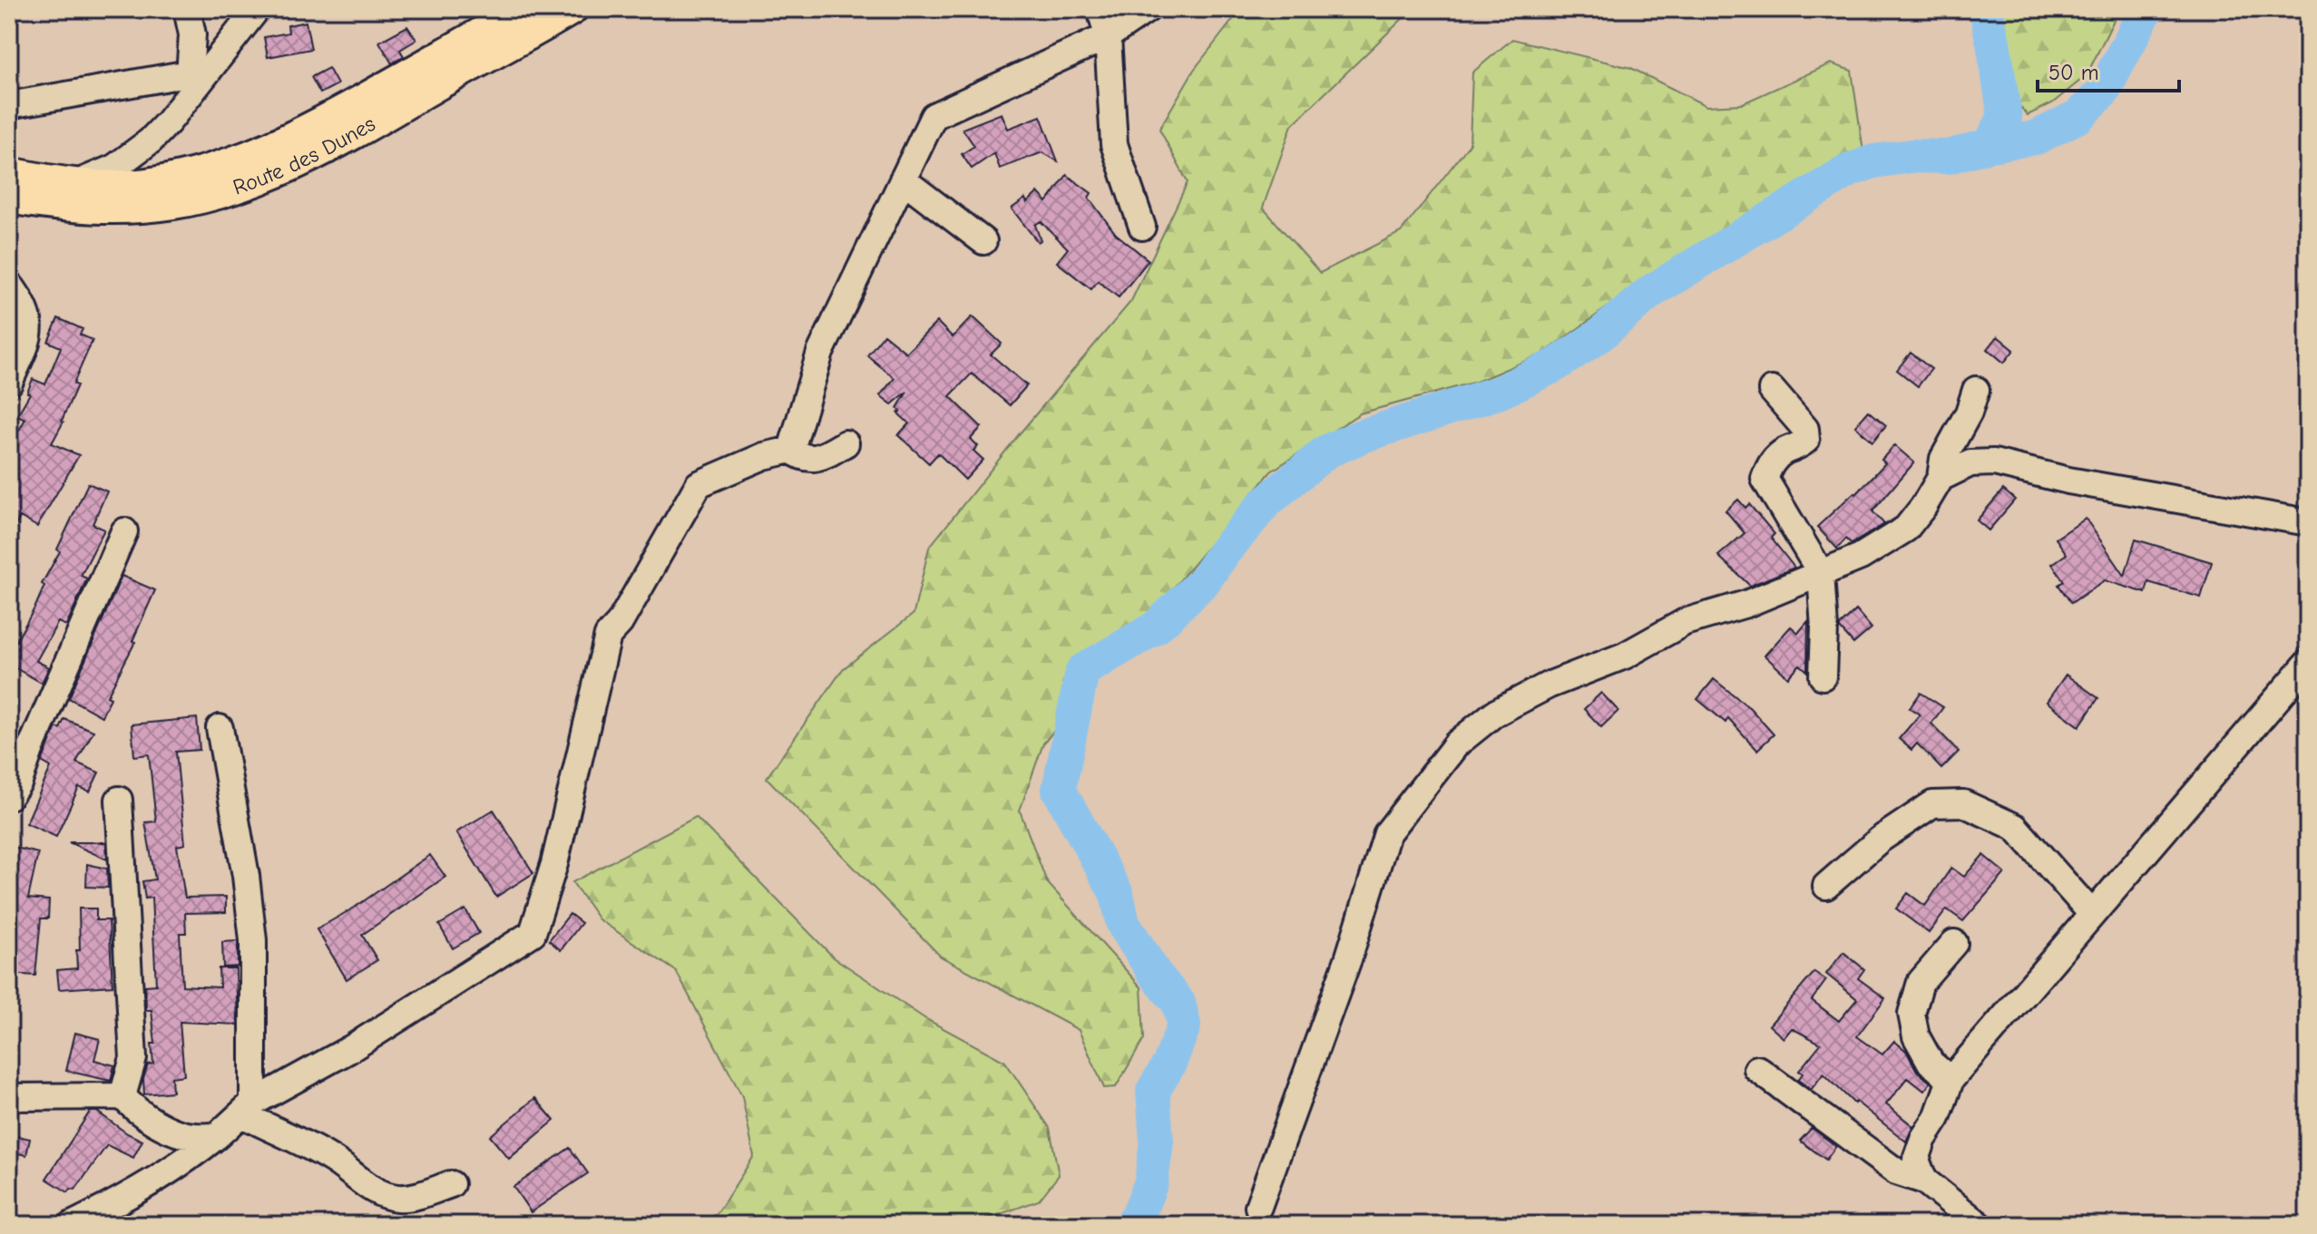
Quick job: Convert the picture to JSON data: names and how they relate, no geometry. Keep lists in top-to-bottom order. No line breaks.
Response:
{"streets":{"main road":["Route des Dunes"]},"scale_bar":"50 m"}
